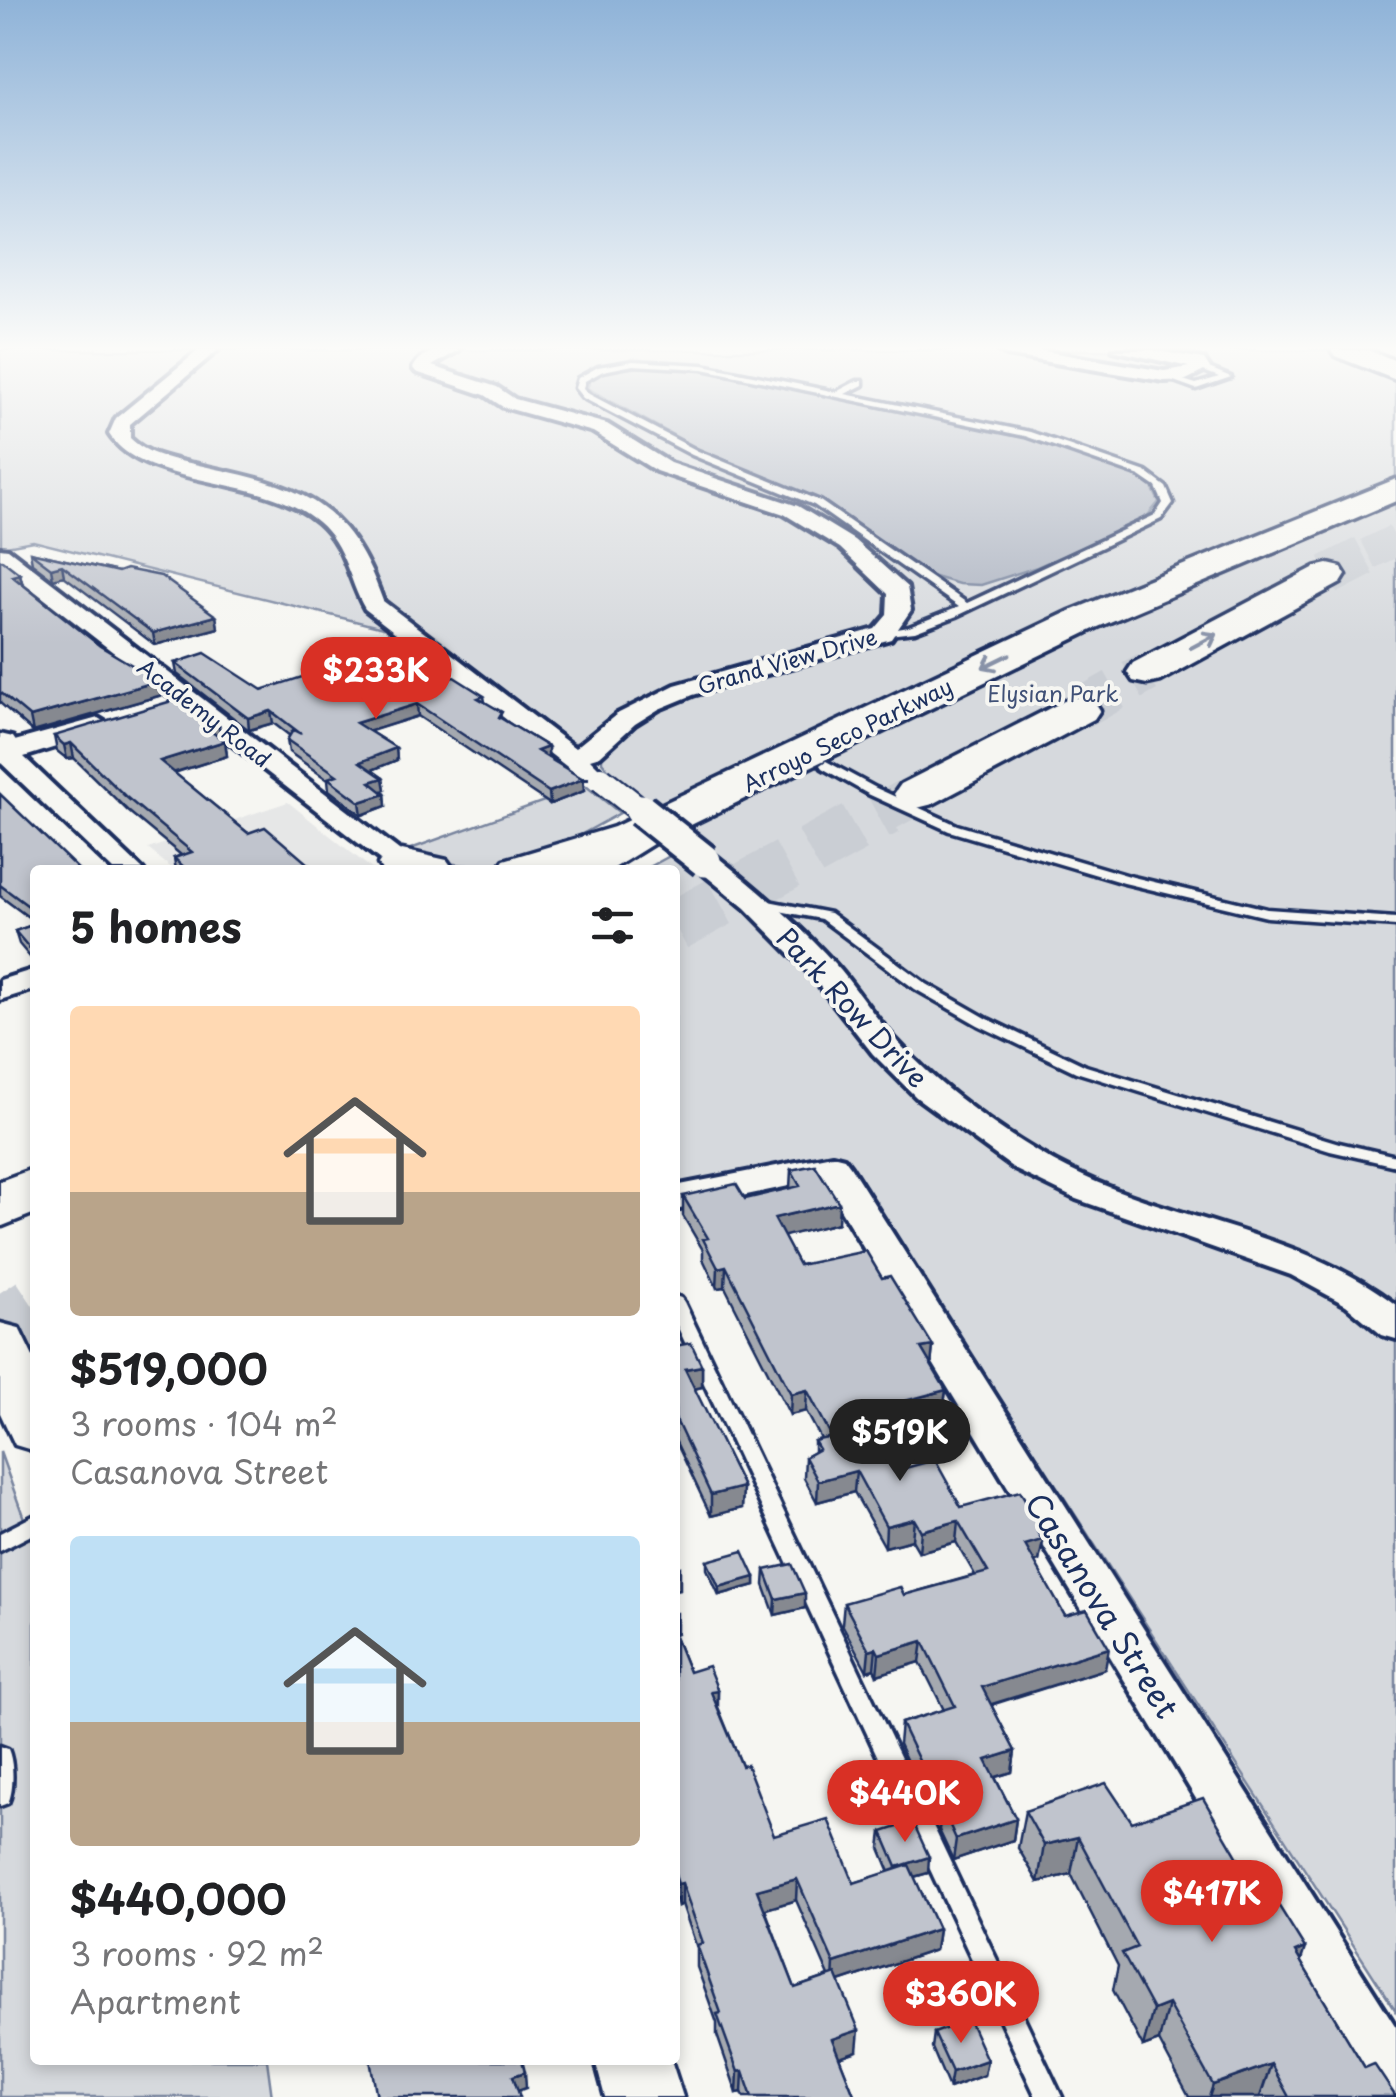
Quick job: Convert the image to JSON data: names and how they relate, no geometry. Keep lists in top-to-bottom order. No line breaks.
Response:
{"streets":{"highway":["Arroyo Seco Parkway"],"street":["Grand View Drive","Academy Road","Park Row Drive","Casanova Street"]},"crossings":[["Grand View Drive","Park Row Drive"]],"parks":["Elysian Park"],"page":{"price":["$233K","$519K","$440K","$417K","$360K"],"heading":"5 homes","list":[{"name":"$519,000","note":"3 rooms · 104 m² · Casanova Street"},{"name":"$440,000","note":"3 rooms · 92 m² · Apartment"}]}}
